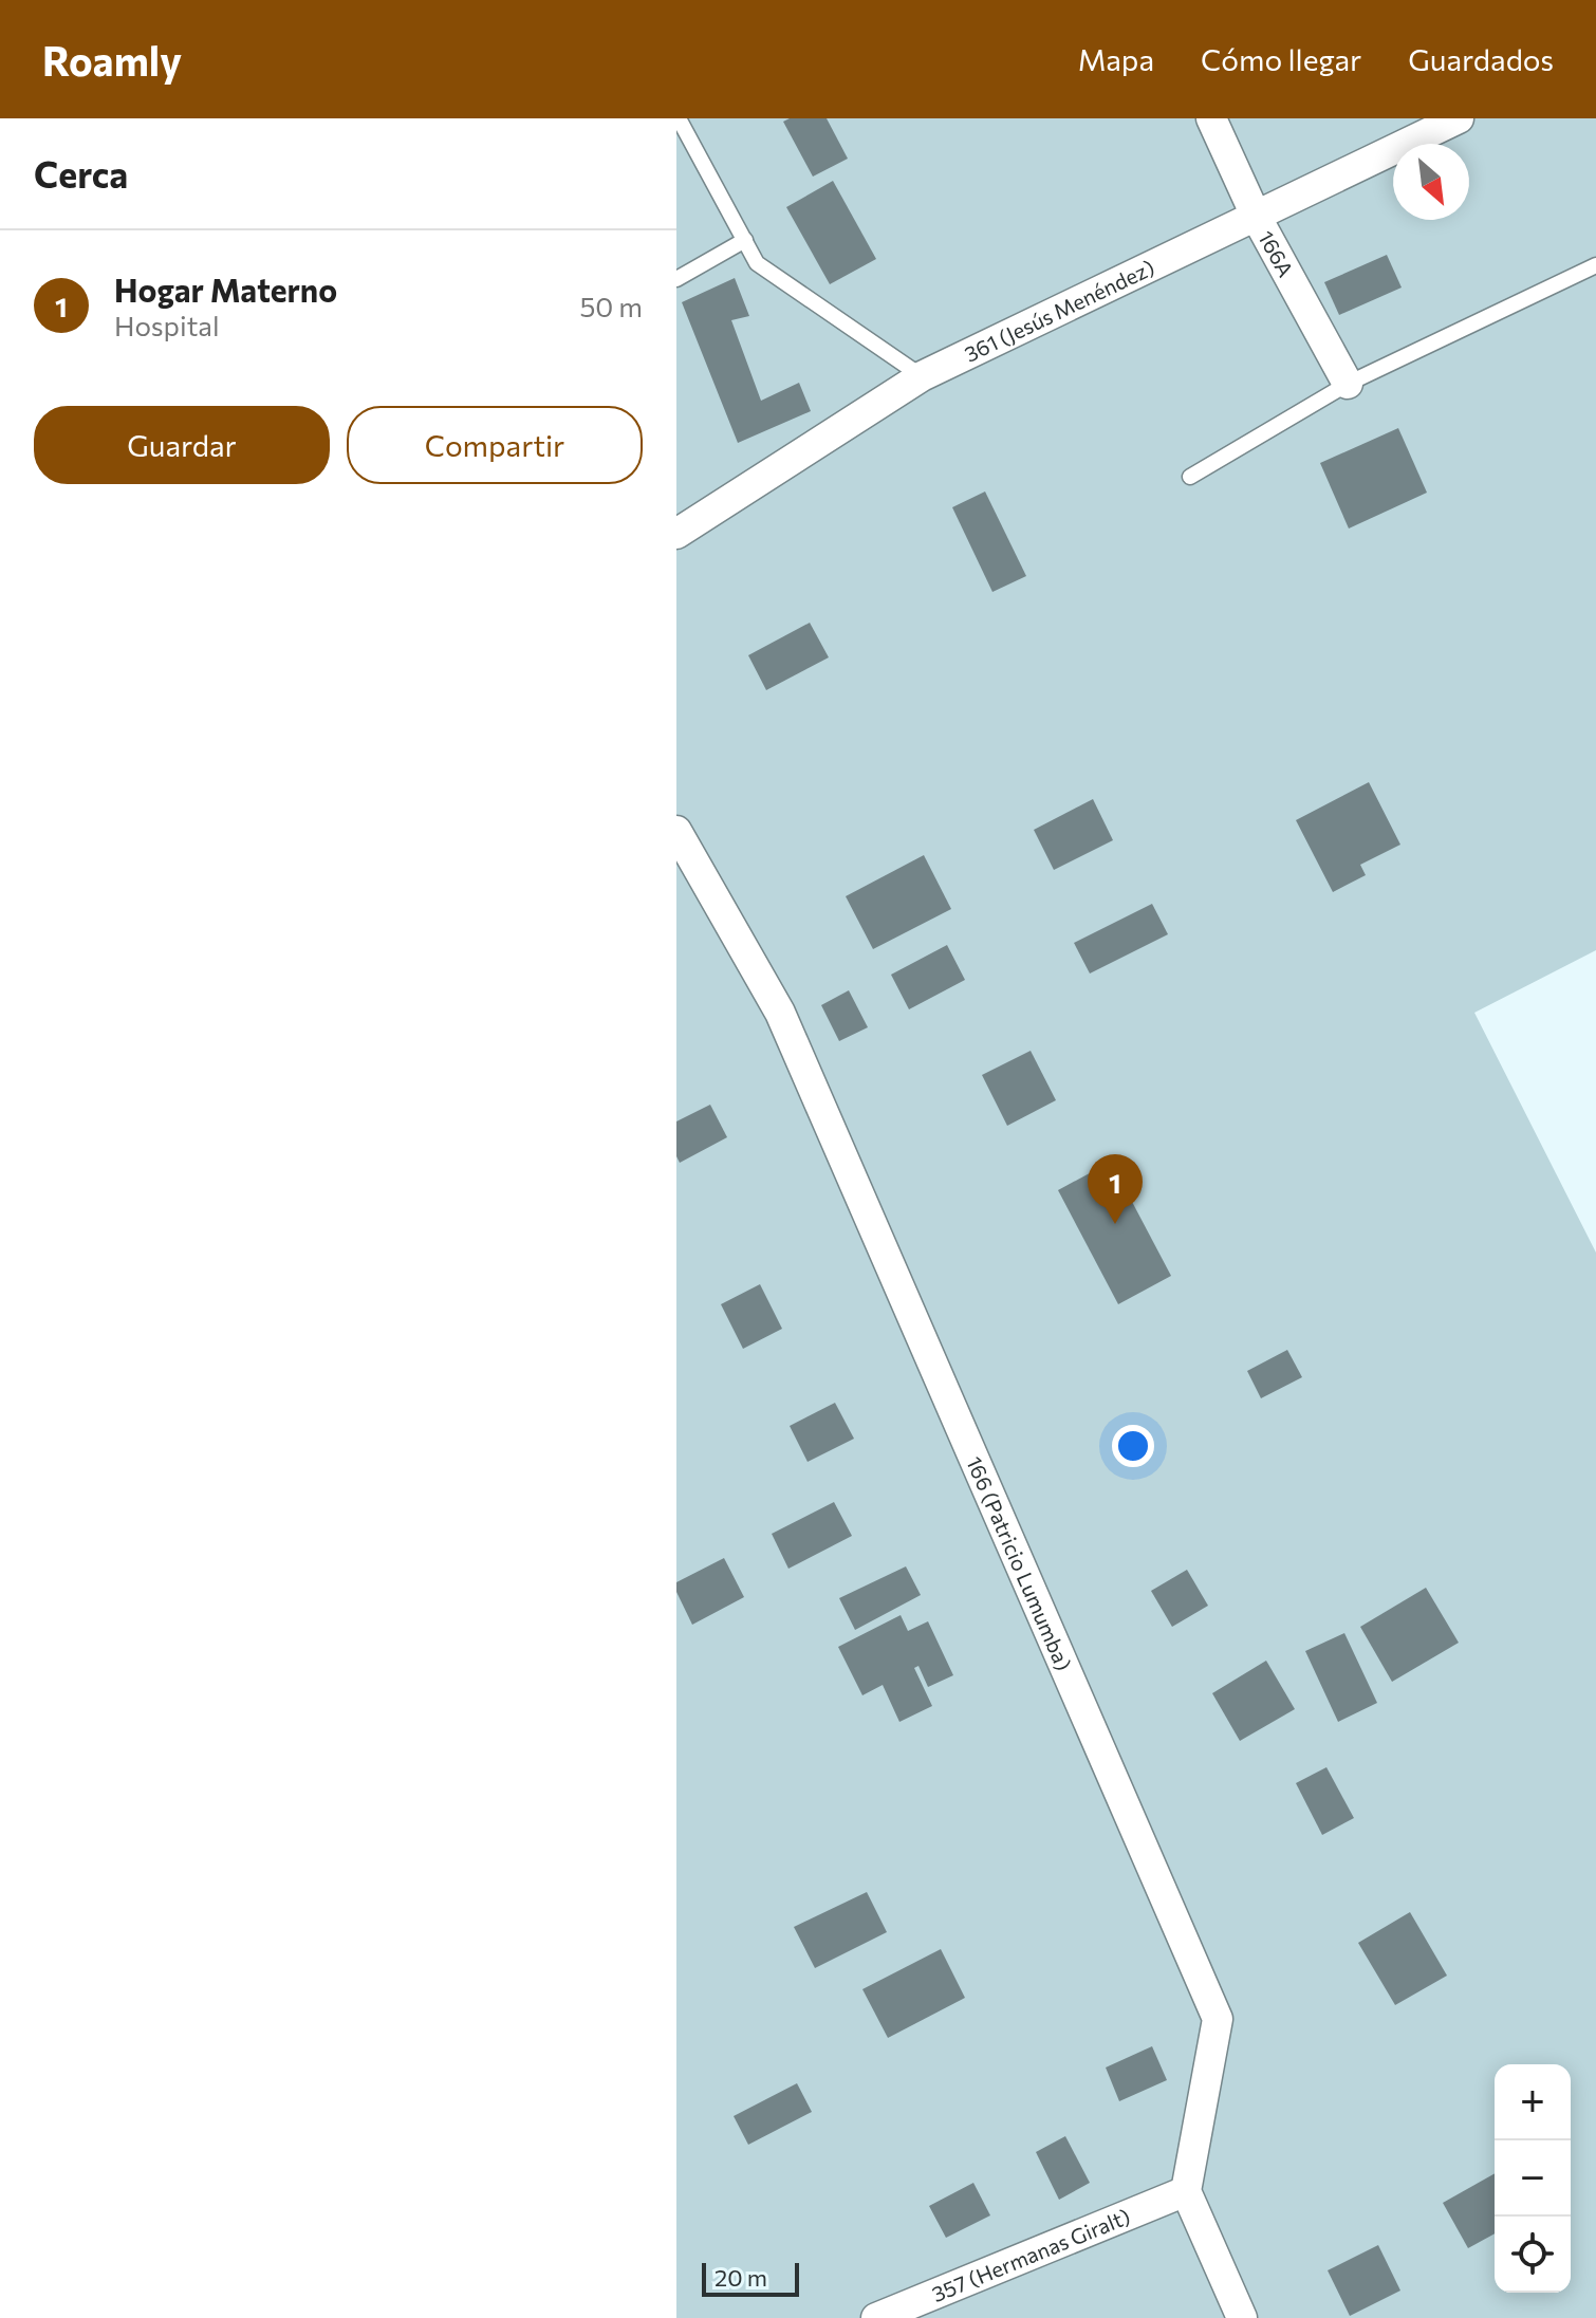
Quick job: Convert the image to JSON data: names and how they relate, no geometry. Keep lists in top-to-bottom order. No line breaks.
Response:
{"streets":{"street":["166A","361 (Jesús Menéndez)","166 (Patricio Lumumba)","357 (Hermanas Giralt)"]},"crossings":[["166A","361 (Jesús Menéndez)"],["166 (Patricio Lumumba)","357 (Hermanas Giralt)"]],"scale_bar":"20 m","north":"bottom right","page":{"header":"Roamly","nav":["Mapa","Cómo llegar","Guardados"],"heading":"Cerca","list":[{"mark":"1","name":"Hogar Materno","note":"Hospital","value":"50 m"}],"buttons":["Guardar","Compartir"],"pins":"1","map_buttons":["+","−"],"scale":"20 m"}}
